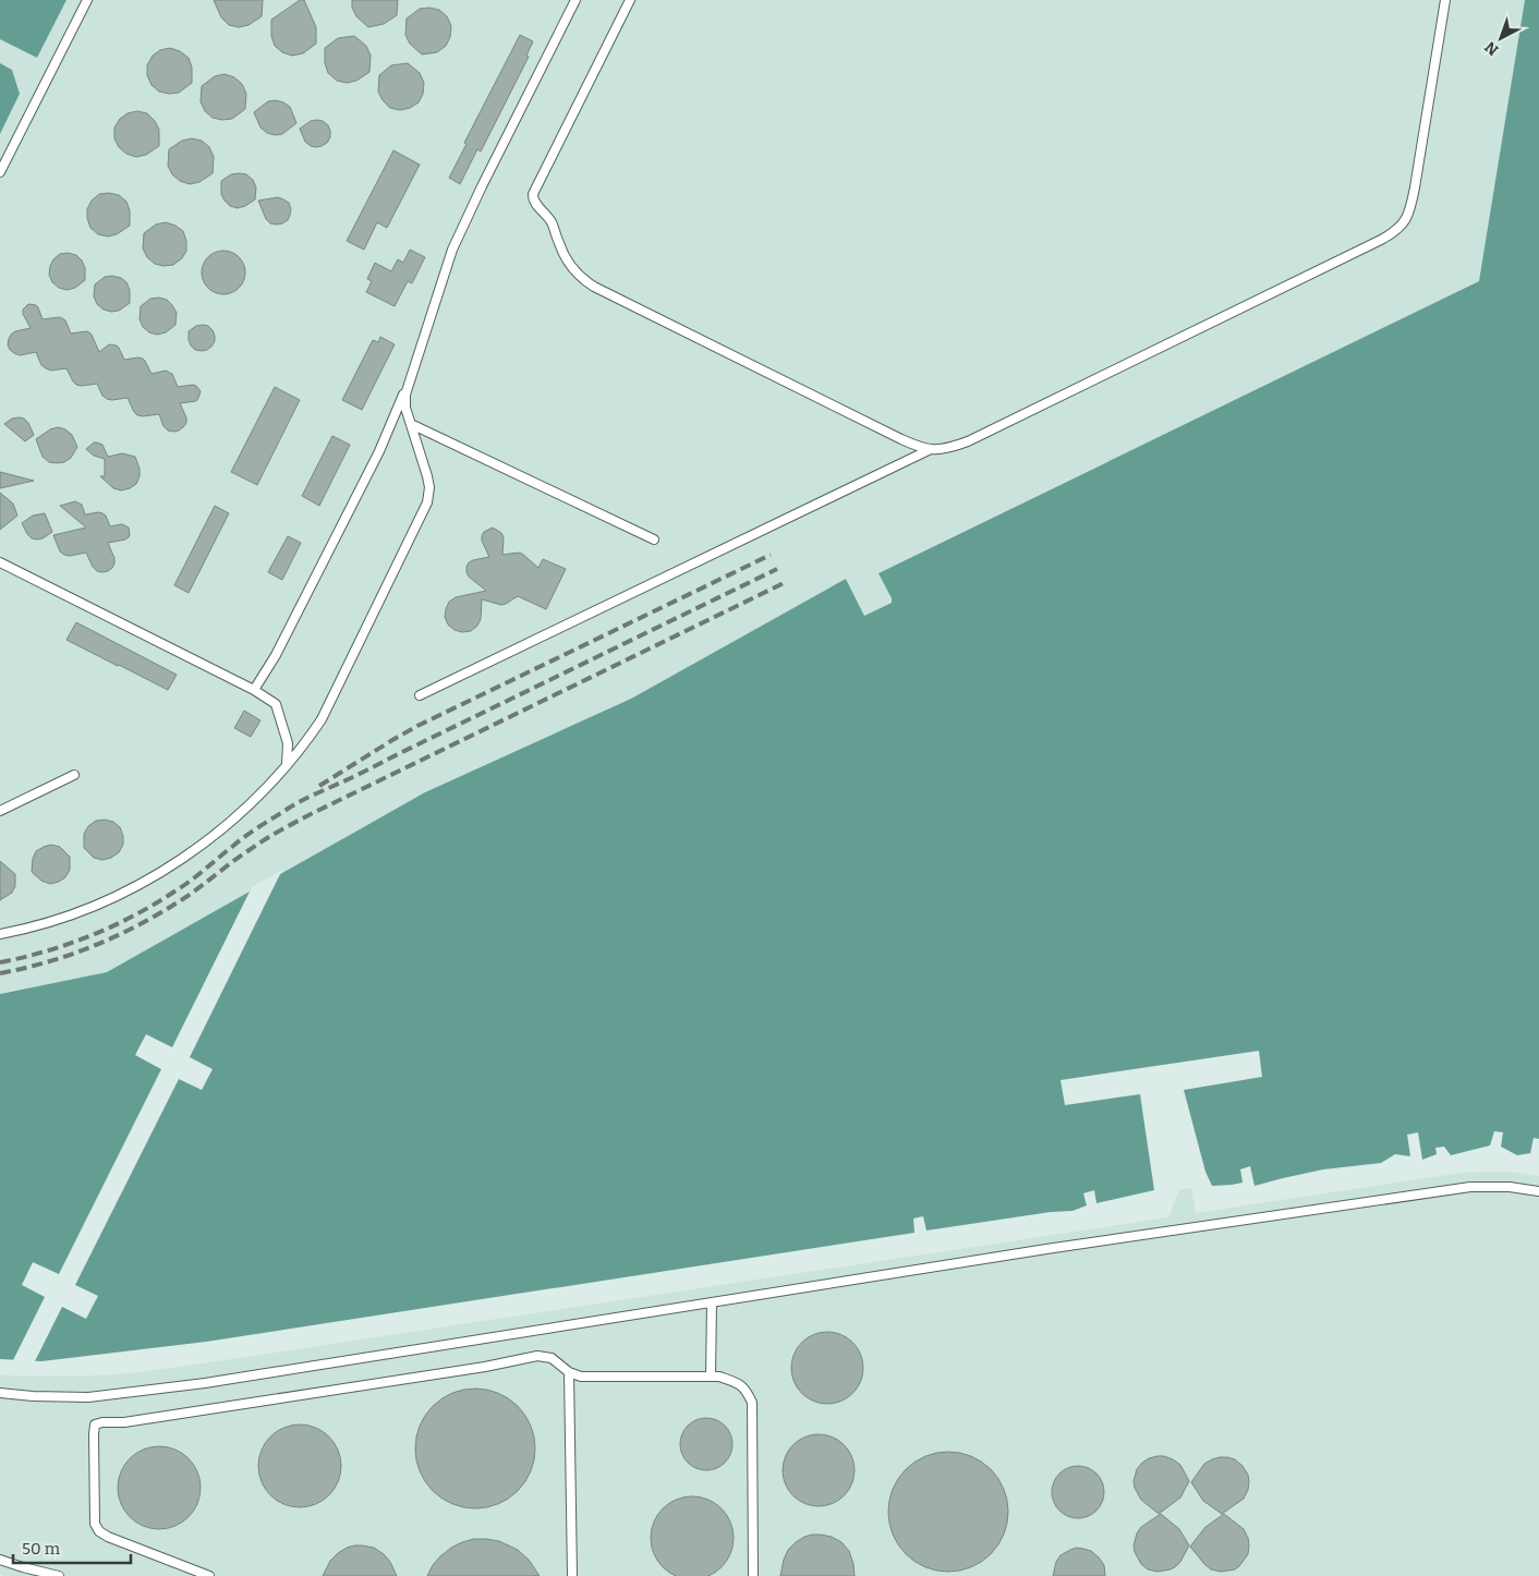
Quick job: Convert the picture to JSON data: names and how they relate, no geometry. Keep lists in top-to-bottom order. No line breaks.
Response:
{"scale_bar":"50 m","north":"bottom left"}
